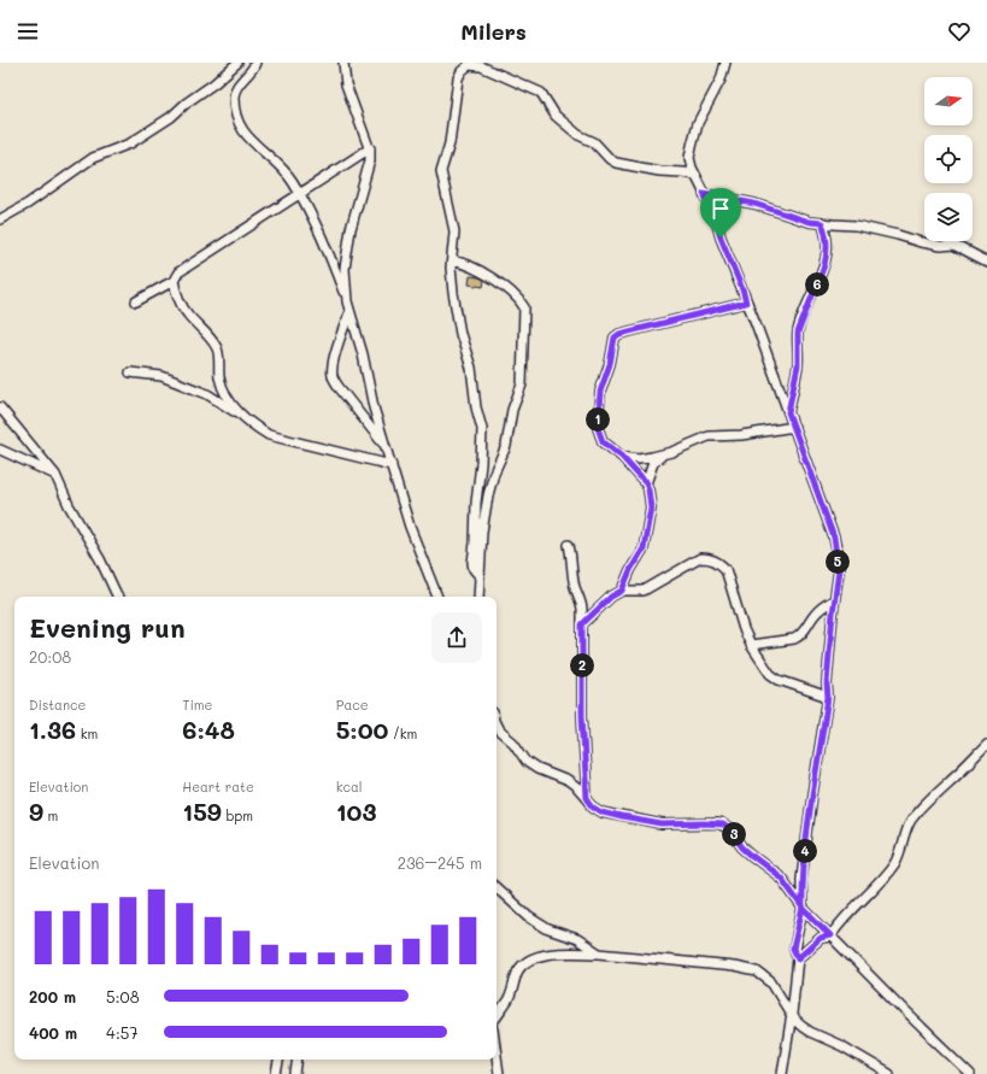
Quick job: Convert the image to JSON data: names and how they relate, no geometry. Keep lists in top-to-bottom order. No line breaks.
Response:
{"north":"right","page":{"header":"Milers","pins":["6","1","5","2","3","4"],"heading":["Evening run","20:08"],"stats":[["Distance","1.36 km"],["Time","6:48"],["Pace","5:00 /km"],["Elevation","9 m"],["Heart rate","159 bpm"],["kcal","103"]],"chart":["Elevation","236–245 m"],"list":[{"name":"200 m","note":"5:08"},{"name":"400 m","note":"4:57"}]}}
